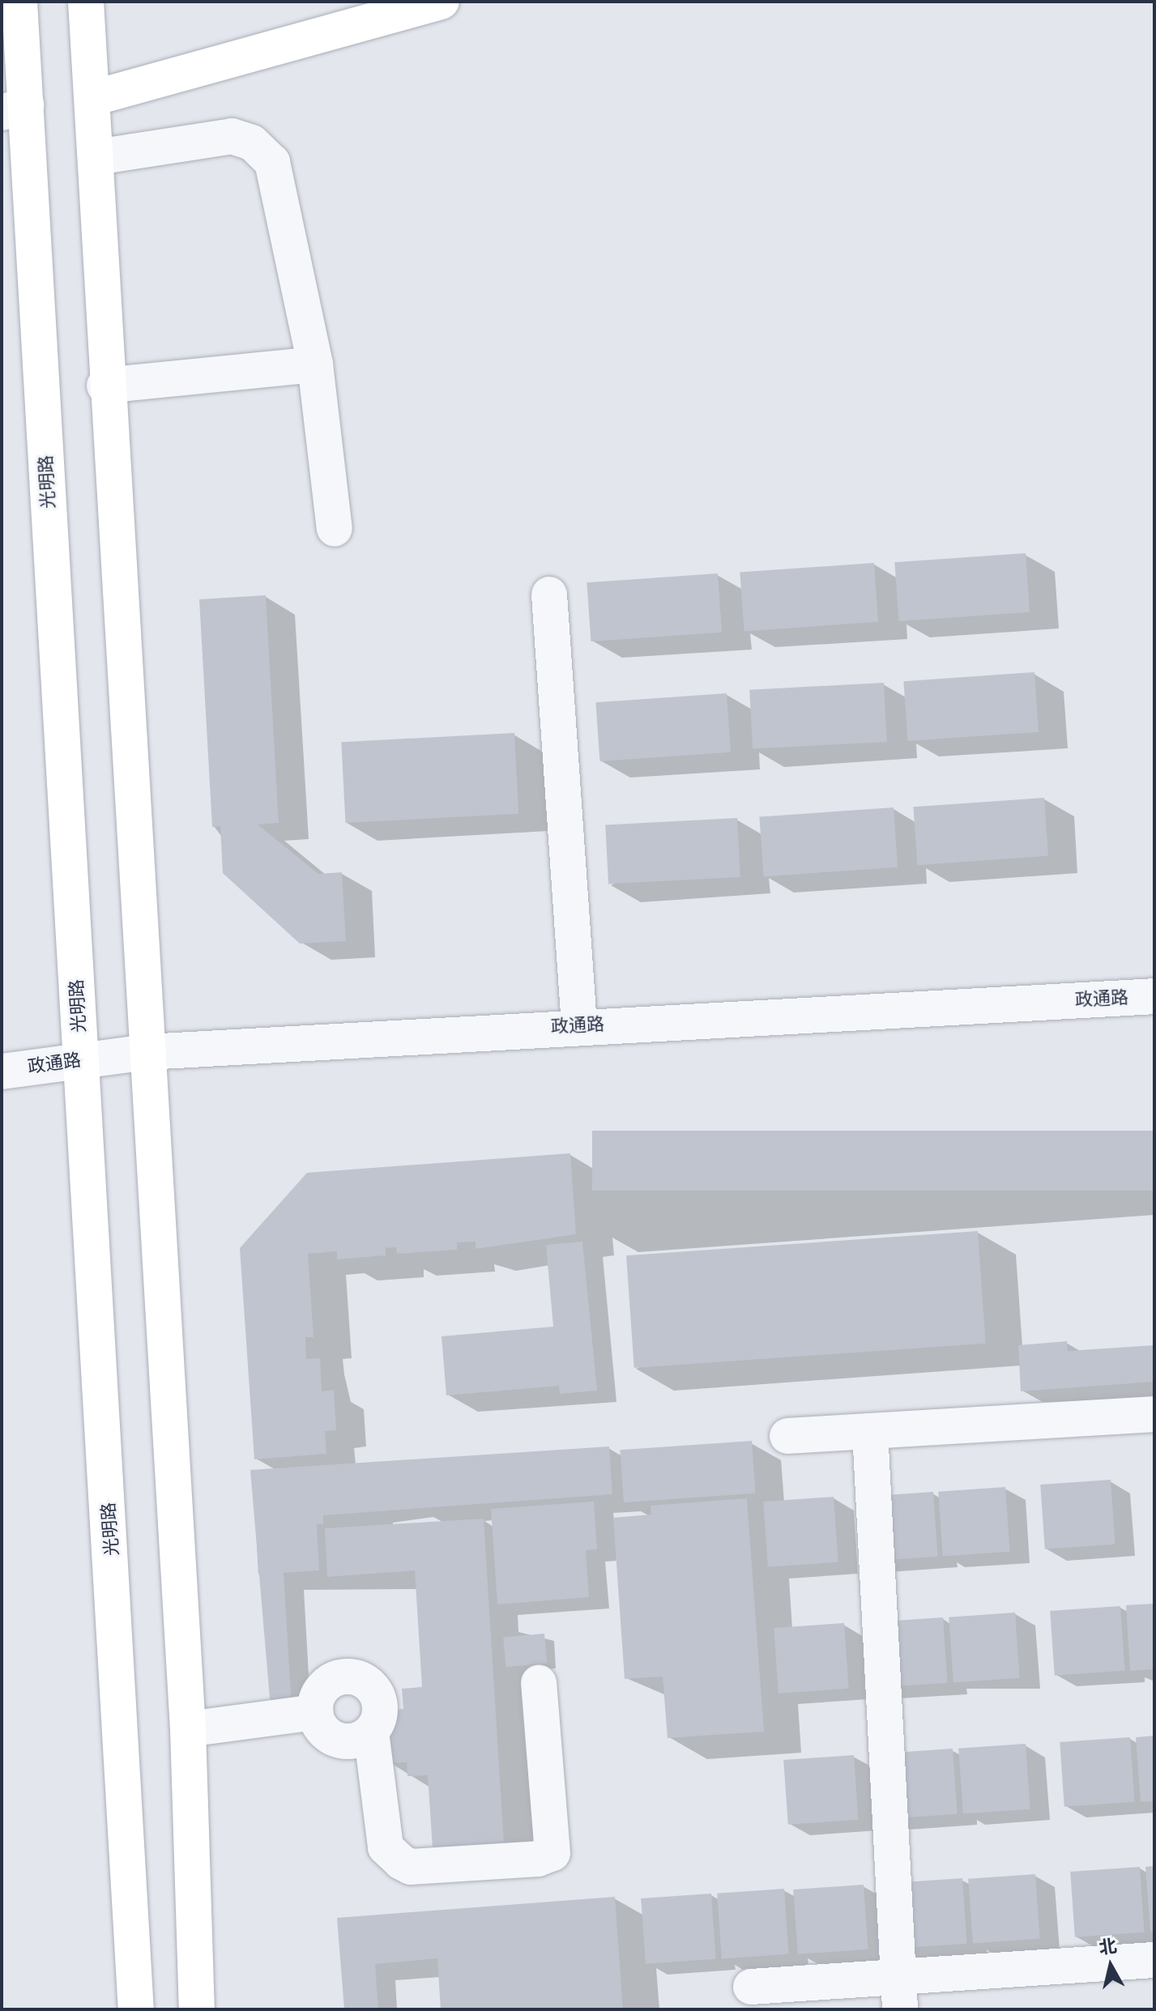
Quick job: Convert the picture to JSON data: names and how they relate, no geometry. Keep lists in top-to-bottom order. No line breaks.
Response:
{"streets":{"main road":["光明路"],"street":["政通路"]},"crossings":[["光明路","政通路"]],"north":"top"}
